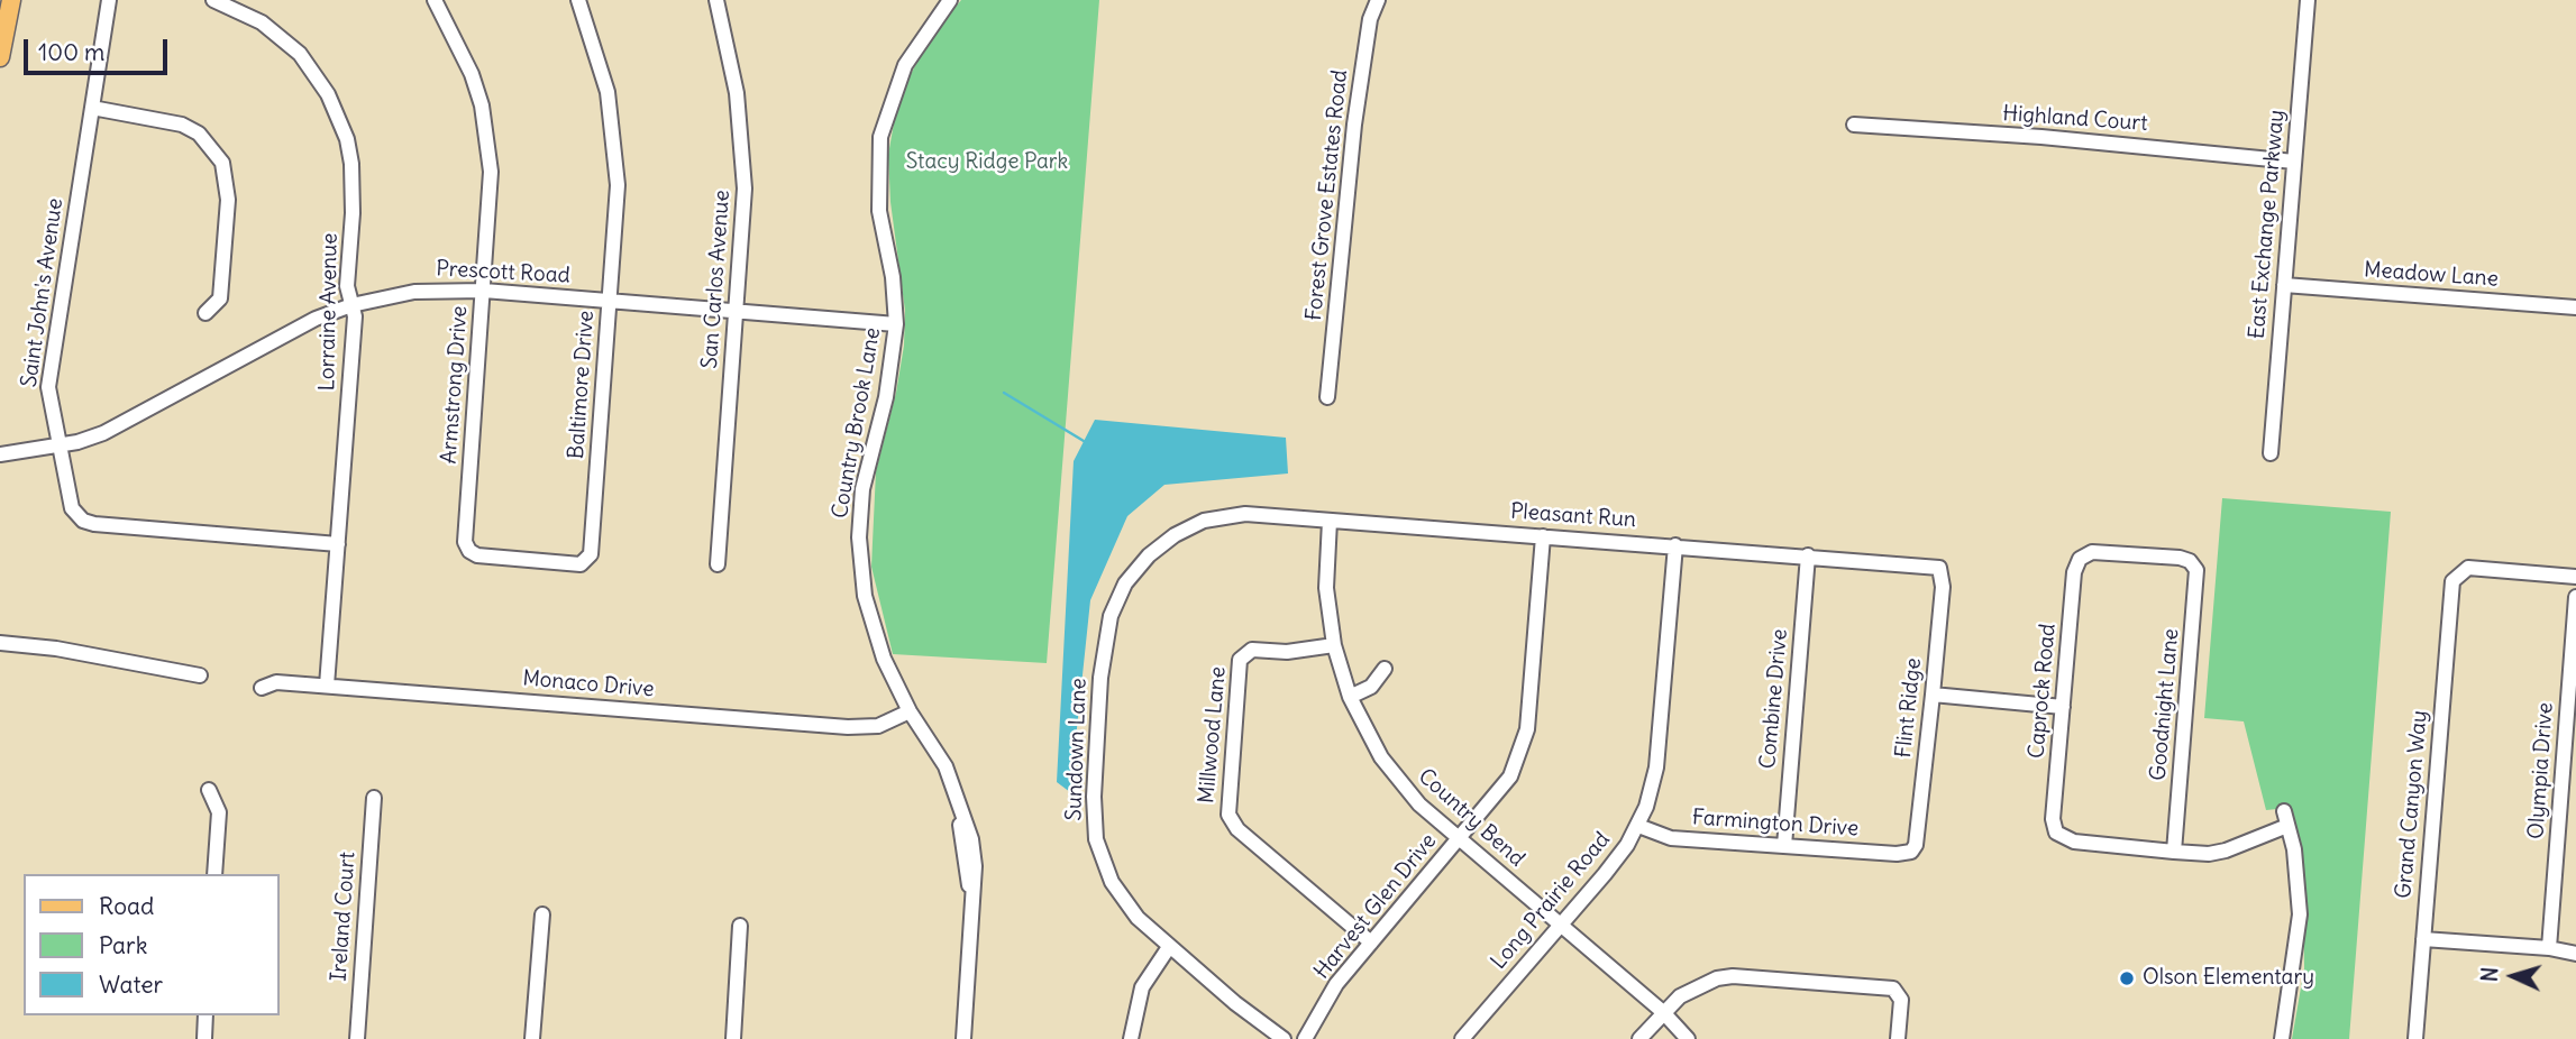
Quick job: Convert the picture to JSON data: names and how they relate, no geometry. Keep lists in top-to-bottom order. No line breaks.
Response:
{"streets":{"street":["Highland Court","Forest Grove Estates Road","East Exchange Parkway","Prescott Road","Meadow Lane","San Carlos Avenue","Saint John's Avenue","Lorraine Avenue","Armstrong Drive","Baltimore Drive","Country Brook Lane","Pleasant Run","Monaco Drive","Caprock Road","Combine Drive","Goodnight Lane","Flint Ridge","Millwood Lane","Sundown Lane","Olympia Drive","Grand Canyon Way","Country Bend","Farmington Drive","Long Prairie Road","Harvest Glen Drive","Ireland Court"]},"crossings":[["Highland Court","East Exchange Parkway"],["East Exchange Parkway","Meadow Lane"],["Prescott Road","San Carlos Avenue"],["Prescott Road","Saint John's Avenue"],["Prescott Road","Lorraine Avenue"],["Prescott Road","Armstrong Drive"],["Prescott Road","Baltimore Drive"],["Prescott Road","Country Brook Lane"],["Saint John's Avenue","Lorraine Avenue"],["Lorraine Avenue","Monaco Drive"],["Armstrong Drive","Baltimore Drive"],["Country Brook Lane","Monaco Drive"],["Pleasant Run","Combine Drive"],["Pleasant Run","Flint Ridge"],["Pleasant Run","Sundown Lane"],["Pleasant Run","Country Bend"],["Pleasant Run","Long Prairie Road"],["Pleasant Run","Harvest Glen Drive"],["Caprock Road","Goodnight Lane"],["Combine Drive","Farmington Drive"],["Flint Ridge","Farmington Drive"],["Millwood Lane","Country Bend"],["Millwood Lane","Harvest Glen Drive"],["Country Bend","Long Prairie Road"],["Country Bend","Harvest Glen Drive"],["Farmington Drive","Long Prairie Road"]],"parks":["Stacy Ridge Park"],"places":["Olson Elementary"],"legend":["Road","Park","Water"],"scale_bar":"100 m","north":"left"}
